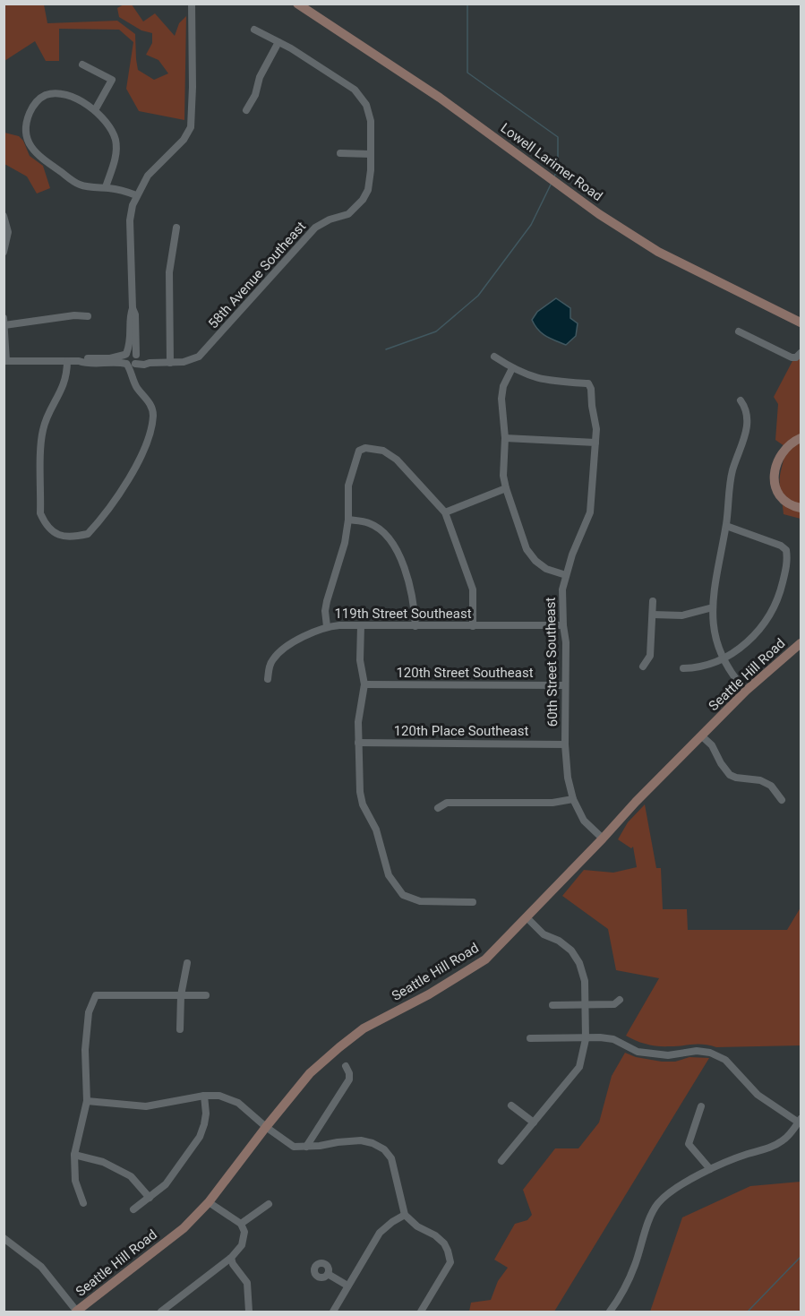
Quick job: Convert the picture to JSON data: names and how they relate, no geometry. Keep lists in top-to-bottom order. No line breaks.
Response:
{"streets":{"main road":["Lowell Larimer Road","Seattle Hill Road"],"street":["58th Avenue Southeast","119th Street Southeast","60th Street Southeast","120th Street Southeast","120th Place Southeast"]},"crossings":[["119th Street Southeast","60th Street Southeast"],["60th Street Southeast","120th Street Southeast"],["60th Street Southeast","Seattle Hill Road"],["60th Street Southeast","120th Place Southeast"]]}
